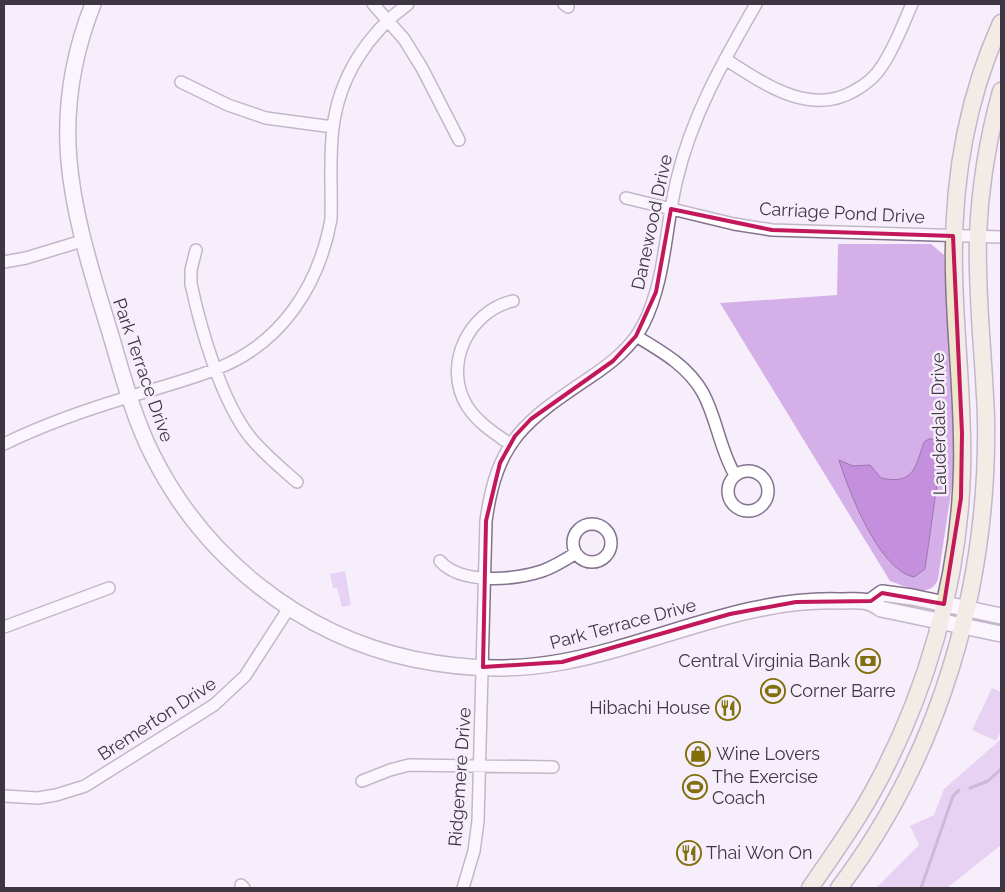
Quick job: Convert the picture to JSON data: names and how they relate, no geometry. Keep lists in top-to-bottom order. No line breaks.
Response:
{"streets":{"main road":["Lauderdale Drive"],"street":["Carriage Pond Drive","Danewood Drive","Park Terrace Drive","Bremerton Drive","Ridgemere Drive"]},"crossings":[["Carriage Pond Drive","Danewood Drive"],["Carriage Pond Drive","Lauderdale Drive"],["Danewood Drive","Park Terrace Drive"],["Danewood Drive","Ridgemere Drive"],["Park Terrace Drive","Lauderdale Drive"],["Park Terrace Drive","Bremerton Drive"],["Park Terrace Drive","Ridgemere Drive"]],"places":{"bank":["Central Virginia Bank"],"sports":["Corner Barre","The Exercise Coach"],"restaurant":["Hibachi House","Thai Won On"],"shop":["Wine Lovers"]}}
